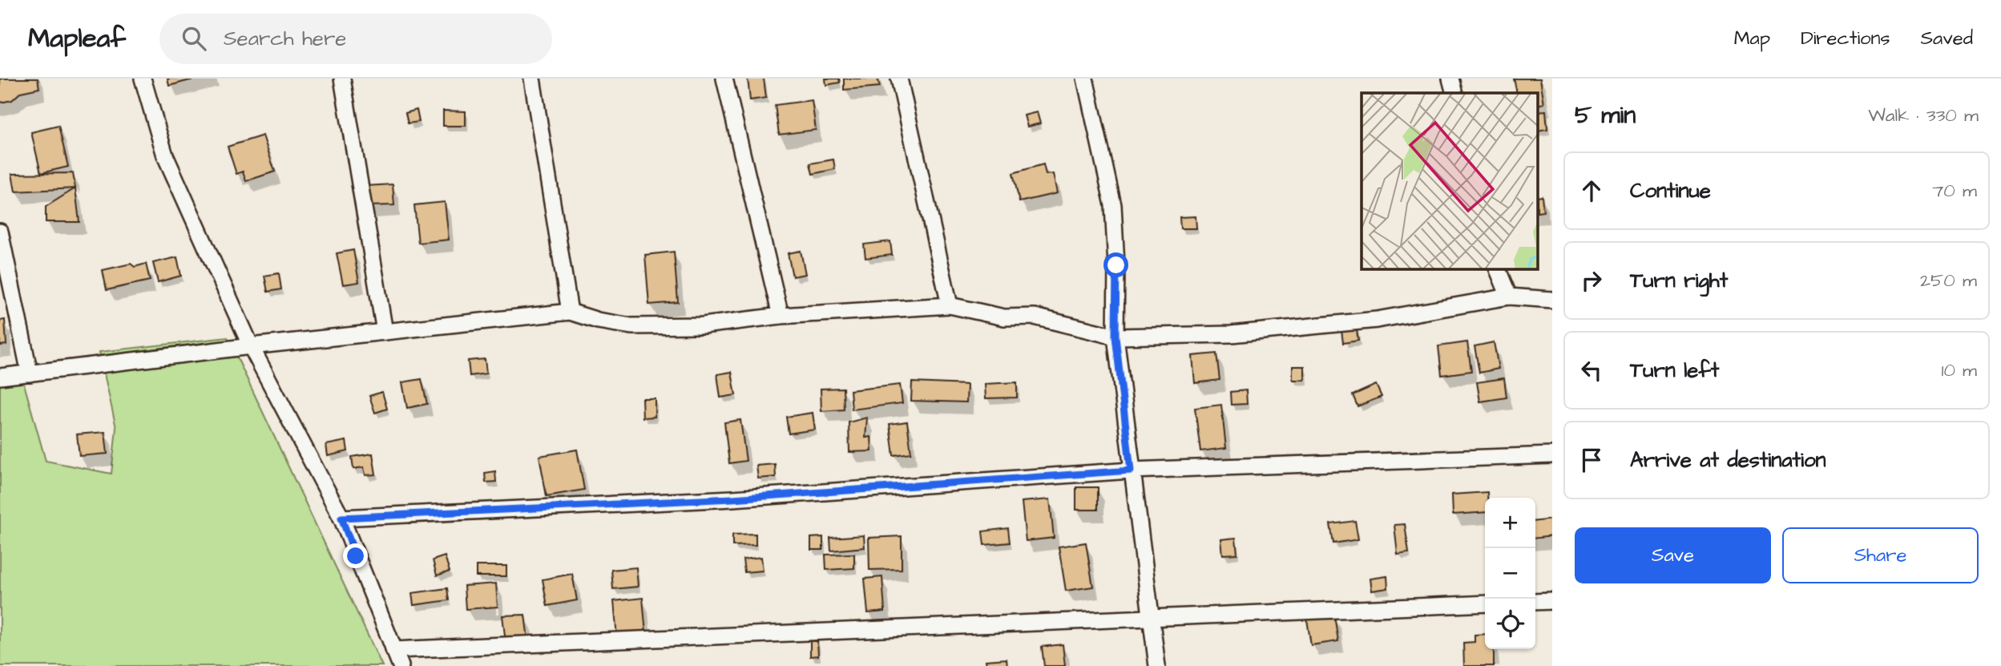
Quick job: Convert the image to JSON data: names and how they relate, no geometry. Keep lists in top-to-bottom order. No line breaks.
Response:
{"page":{"header":"Mapleaf","search":"Search here","nav":["Map","Directions","Saved"],"heading":["5 min","Walk · 330 m"],"list":[["Continue","70 m"],["Turn right","250 m"],["Turn left","10 m"],"Arrive at destination"],"map_buttons":["+","−"],"buttons":["Save","Share"]}}
